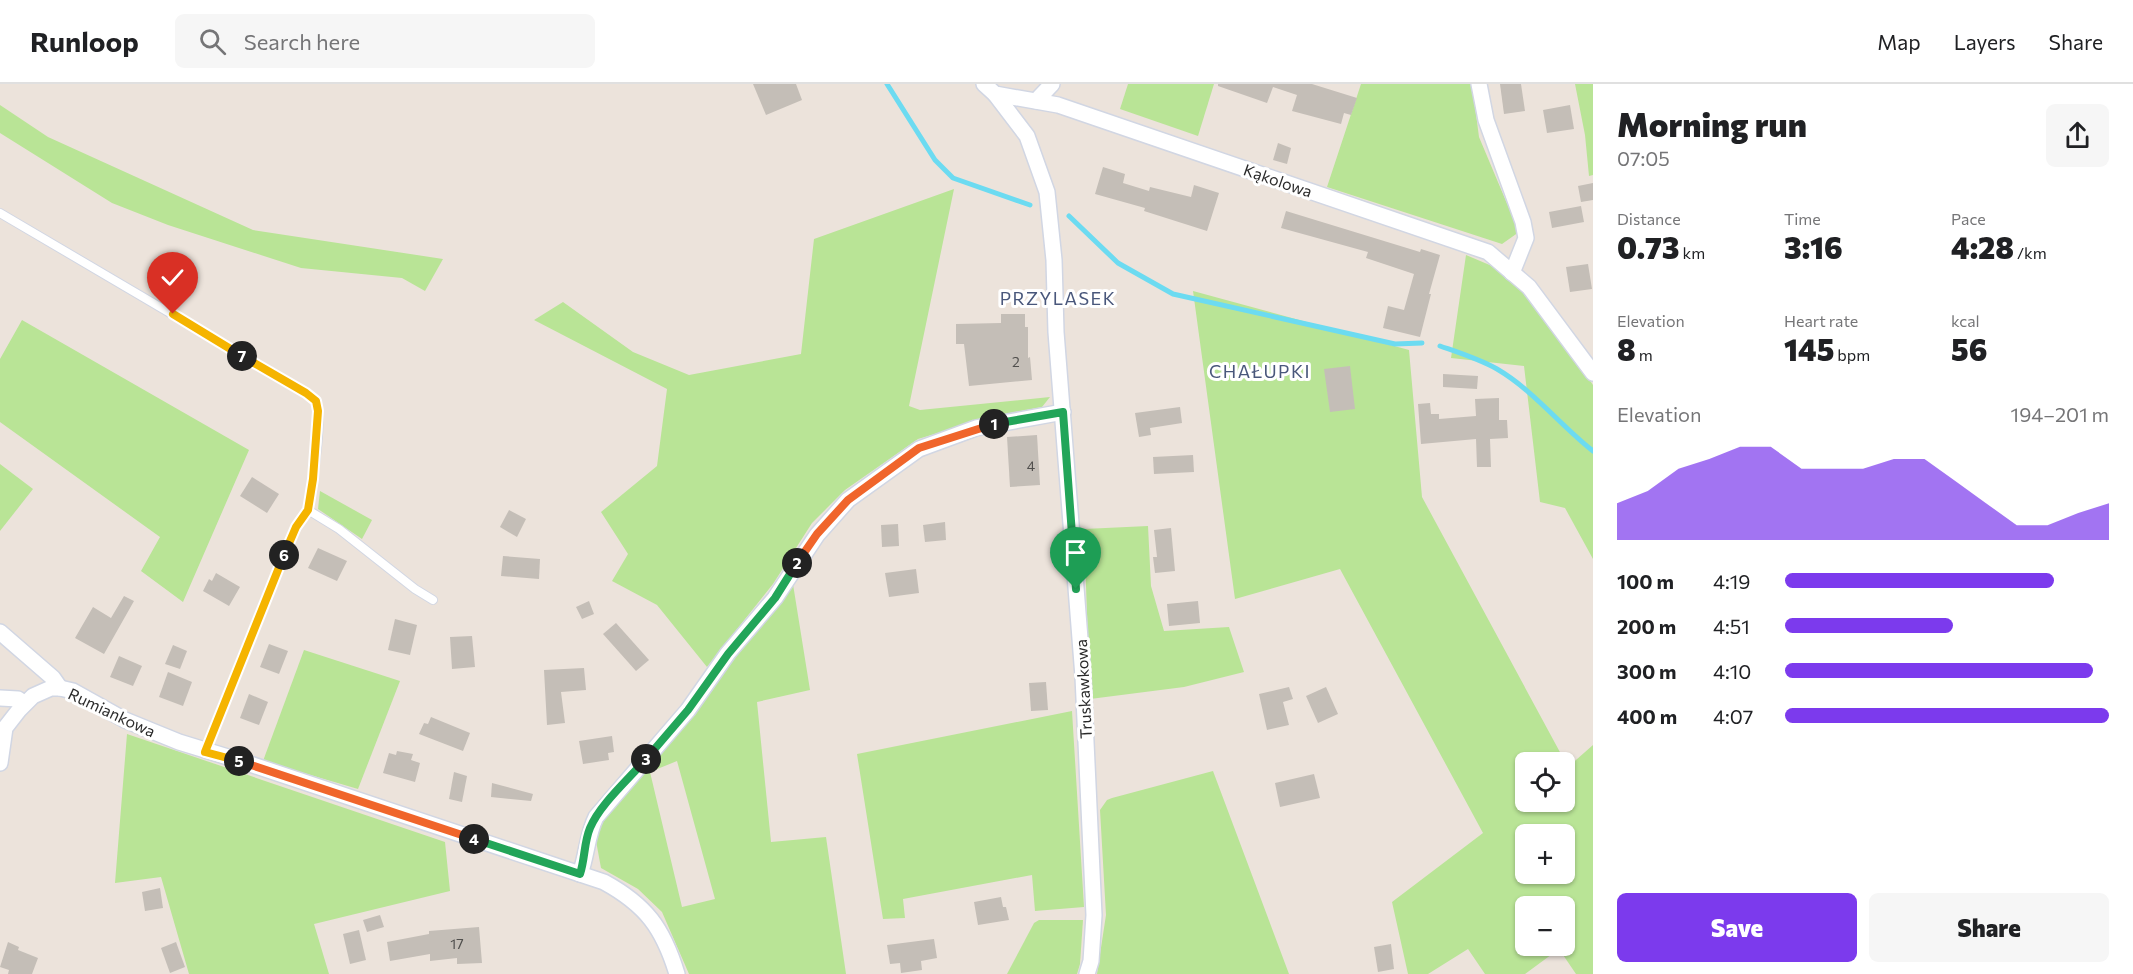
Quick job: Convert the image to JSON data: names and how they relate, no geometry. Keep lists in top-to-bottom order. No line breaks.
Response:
{"streets":{"street":["Kąkolowa","Truskawkowa","Rumiankowa"]},"crossings":[["Kąkolowa","Truskawkowa"]],"districts":["PRZYLASEK","CHAŁUPKI"],"house_numbers":["2","4","17"],"page":{"header":"Runloop","search":"Search here","nav":["Map","Layers","Share"],"heading":["Morning run","07:05"],"stats":[["Distance","0.73 km"],["Time","3:16"],["Pace","4:28 /km"],["Elevation","8 m"],["Heart rate","145 bpm"],["kcal","56"]],"pins":["7","1","6","2","3","5","4"],"chart":["Elevation","194–201 m"],"list":[{"name":"100 m","note":"4:19"},{"name":"200 m","note":"4:51"},{"name":"300 m","note":"4:10"},{"name":"400 m","note":"4:07"}],"map_buttons":["+","−"],"buttons":["Save","Share"]}}
